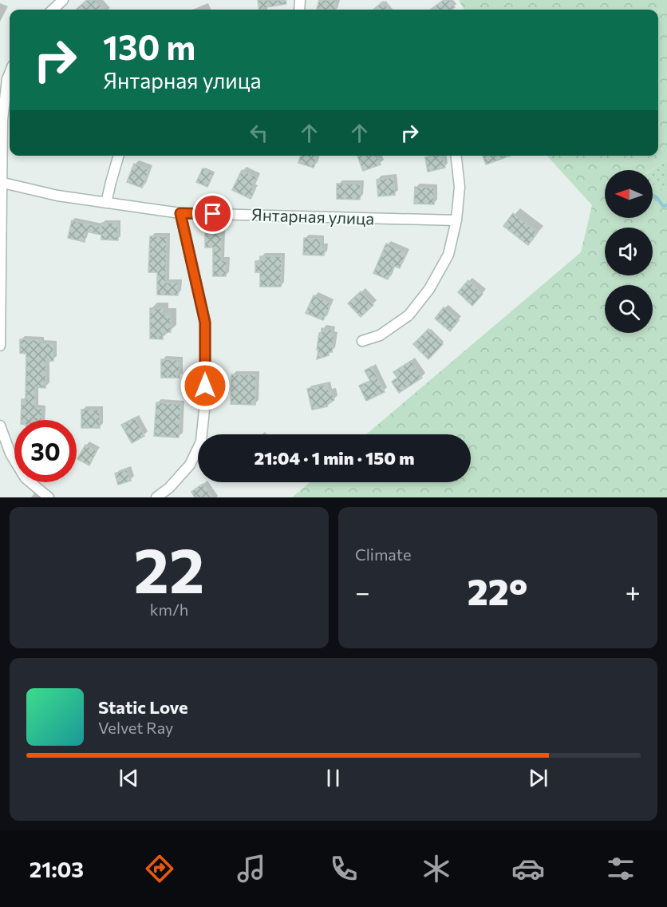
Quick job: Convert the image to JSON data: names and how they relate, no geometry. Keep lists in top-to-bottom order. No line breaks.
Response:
{"streets":{"street":["Янтарная улица"]},"north":"left","page":{"turn":["130 m","Янтарная улица"],"limit":"30","trip":"21:04 · 1 min · 150 m","tile":[["22","km/h"],"Climate"],"heat":["−","22°","+"],"song":["Static Love","Velvet Ray"],"tabs":"21:03"}}
